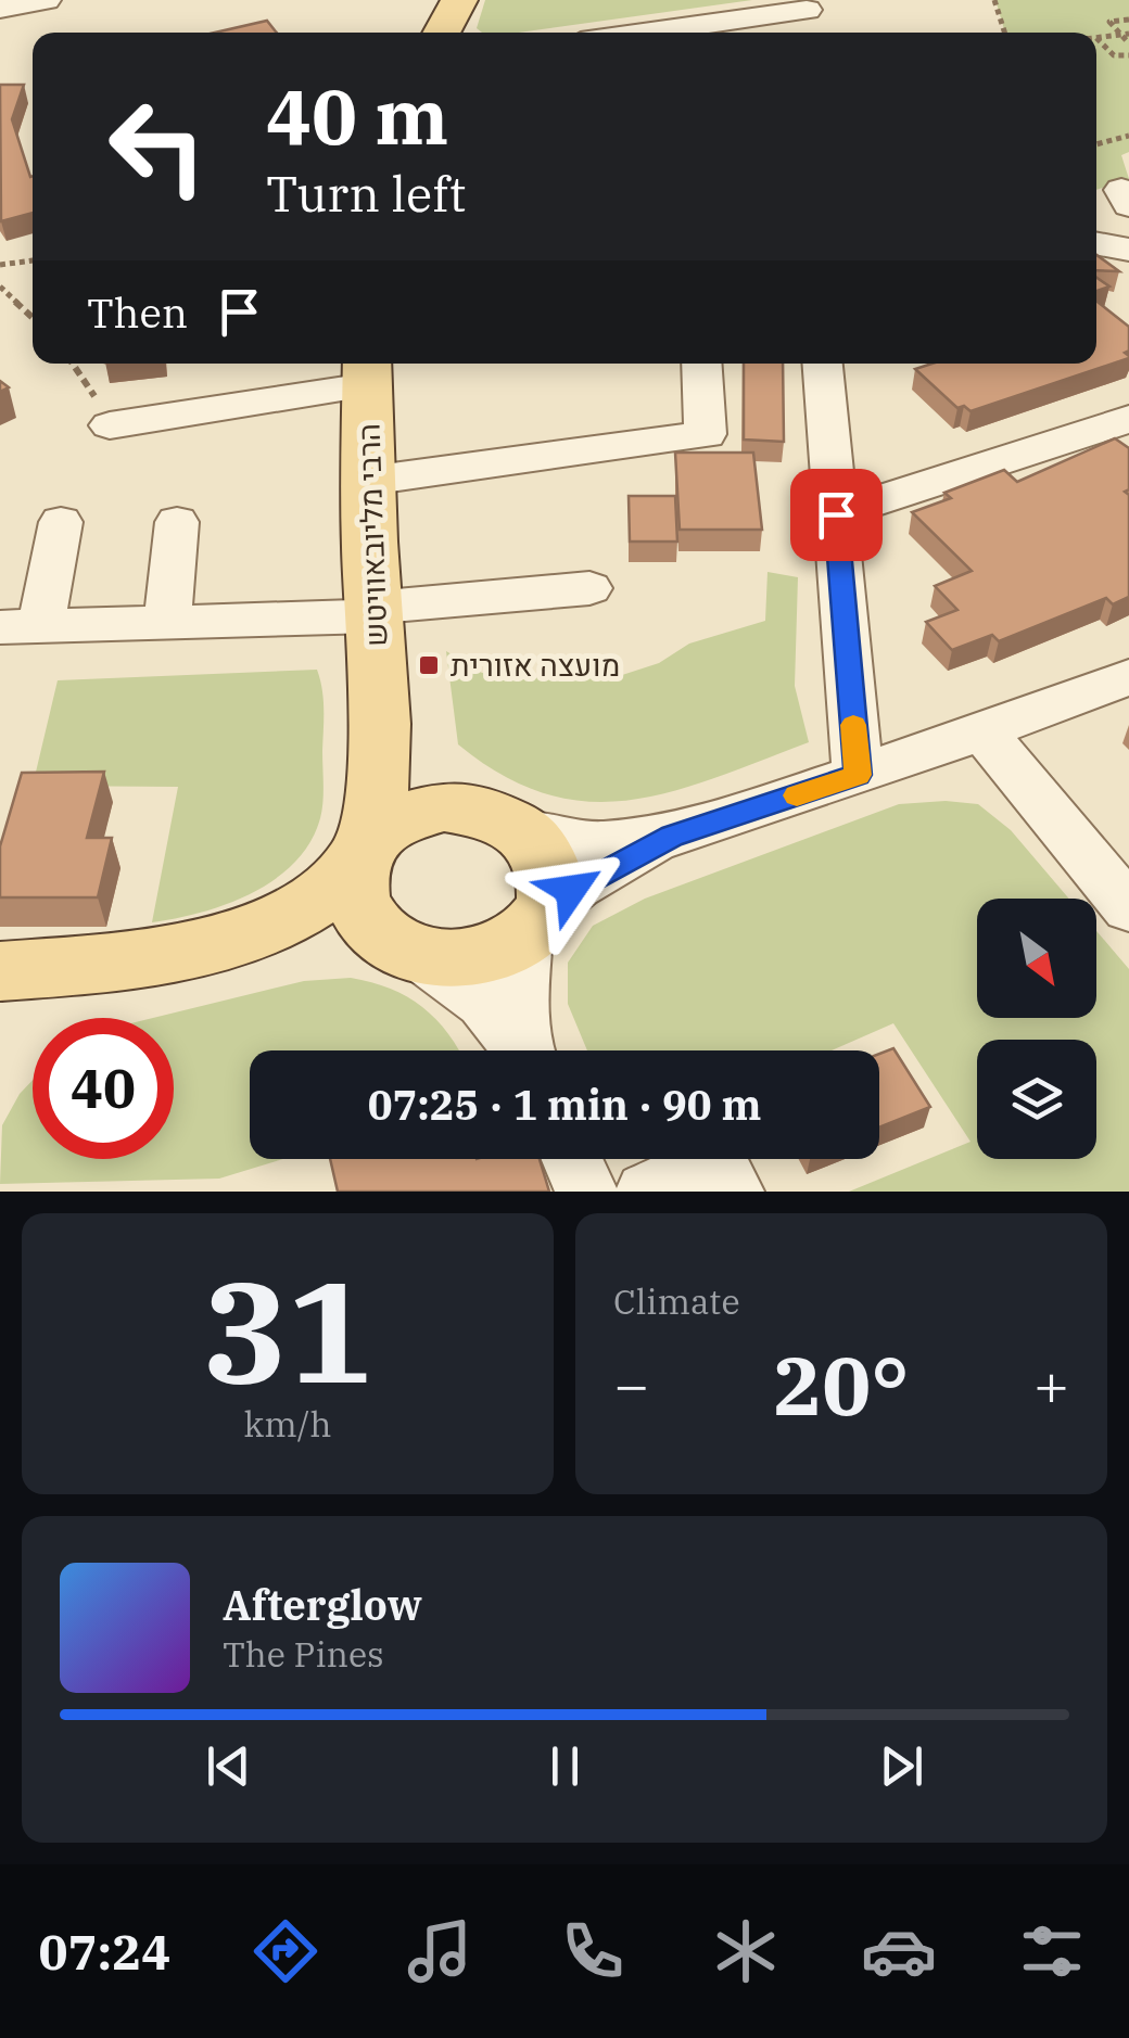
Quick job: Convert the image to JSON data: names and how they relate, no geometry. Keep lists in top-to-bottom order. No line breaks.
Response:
{"streets":{"main road":["הרבי מליובאוויטש"]},"places":{"transit":["מועצה אזורית"]},"north":"bottom right","page":{"turn":["40 m","Turn left"],"then":"Then","limit":"40","trip":"07:25 · 1 min · 90 m","tile":[["31","km/h"],"Climate"],"heat":["−","20°","+"],"song":["Afterglow","The Pines"],"tabs":"07:24"}}
